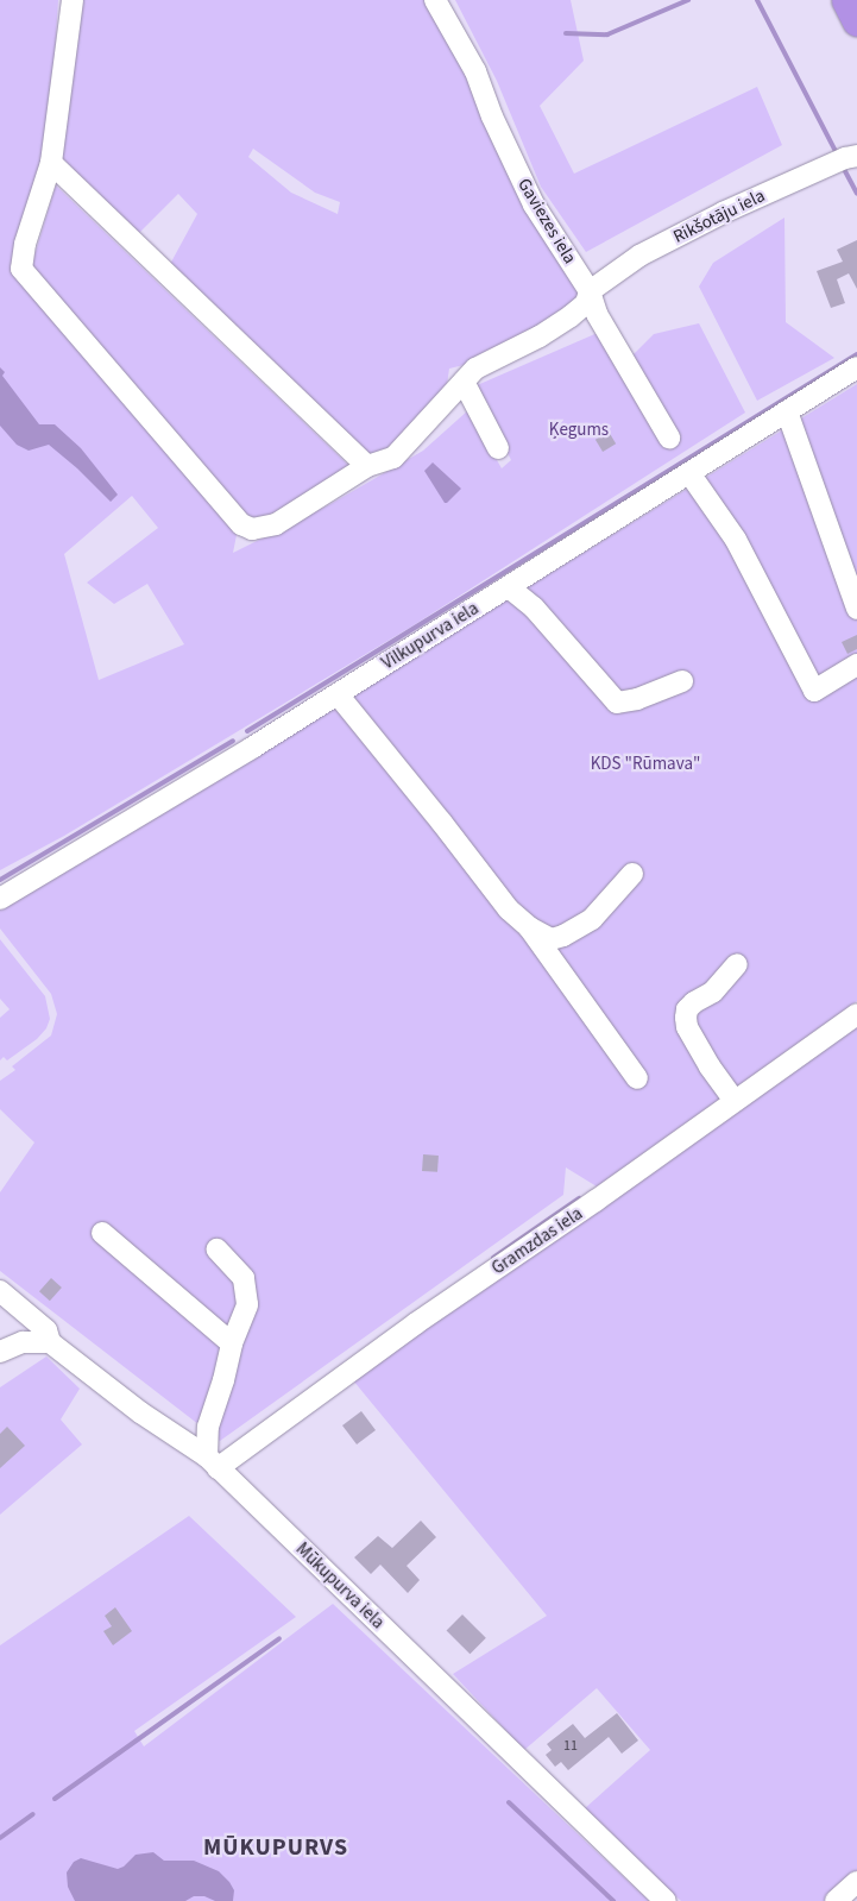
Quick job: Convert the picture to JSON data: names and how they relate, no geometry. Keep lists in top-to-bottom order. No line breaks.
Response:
{"streets":{"street":["Rikšotāju iela","Gaviezes iela","Vilkupurva iela","Gramzdas iela","Mūkupurva iela"]},"crossings":[["Rikšotāju iela","Gaviezes iela"],["Gramzdas iela","Mūkupurva iela"]],"districts":["MŪKUPURVS"],"parks":["Ķegums","KDS \"Rūmava\""],"house_numbers":["11"]}
